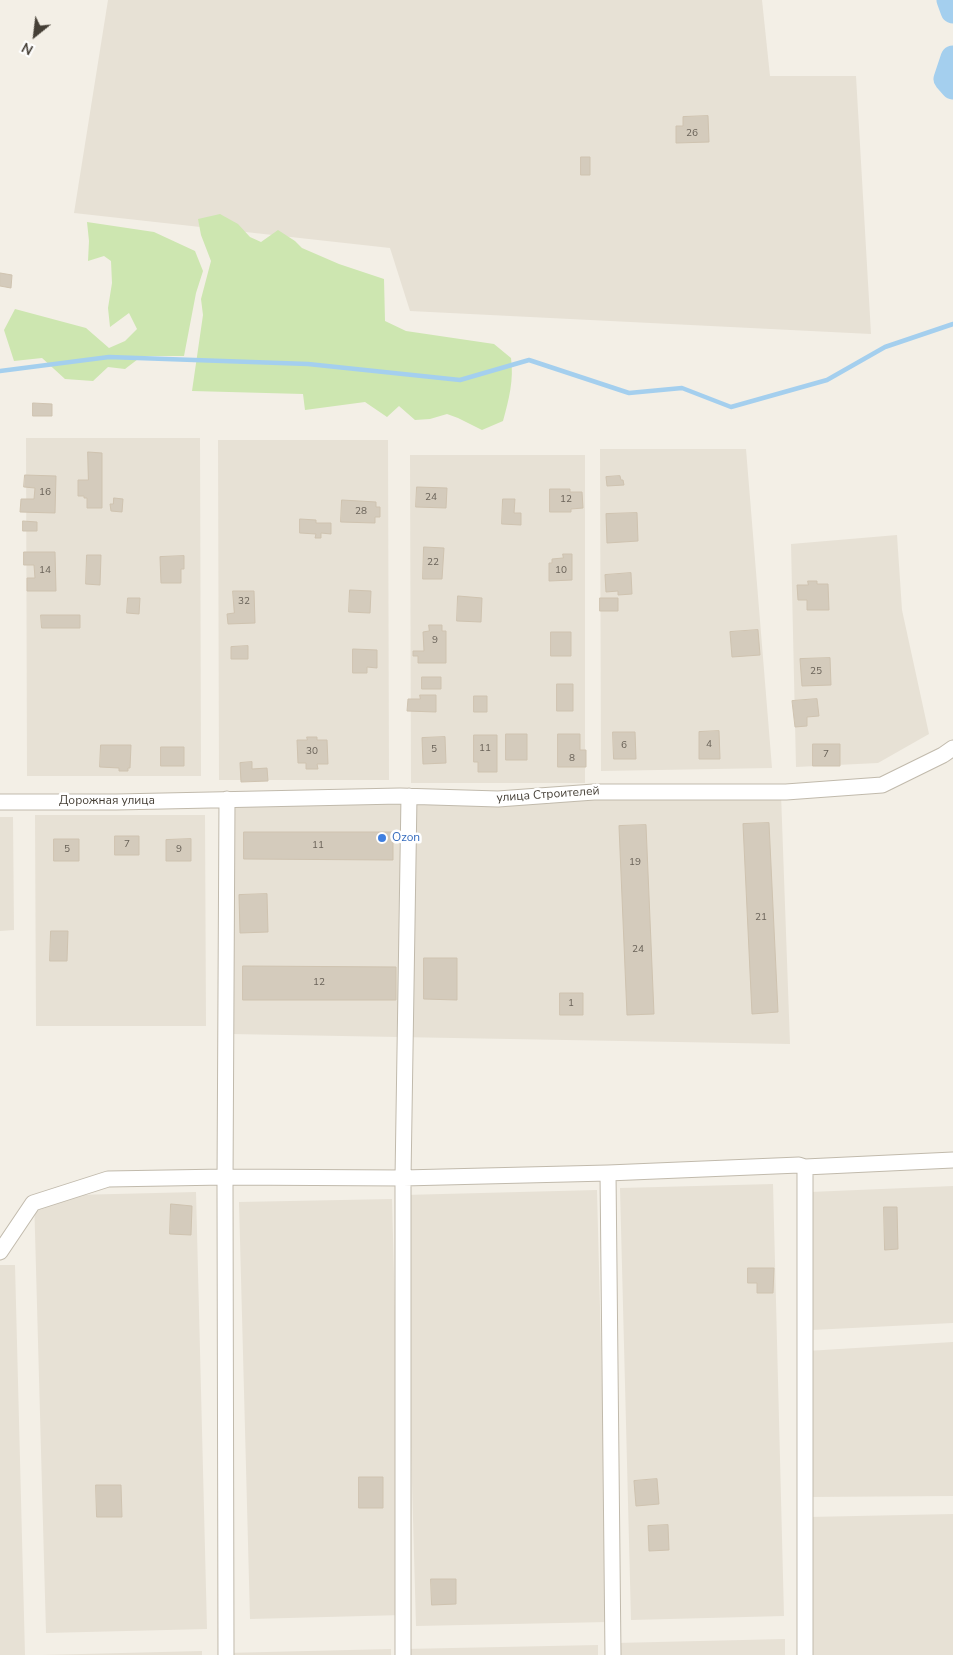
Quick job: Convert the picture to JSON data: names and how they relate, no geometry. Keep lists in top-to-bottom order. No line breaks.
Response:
{"streets":{"street":["улица Строителей","Дорожная улица"]},"crossings":[["улица Строителей","Дорожная улица"]],"places":["Ozon"],"house_numbers":["26","16","24","12","28","22","14","10","32","9","25","4","6","11","5","30","7","8","7","11","5","9","19","21","24","12","1"],"north":"bottom left"}
